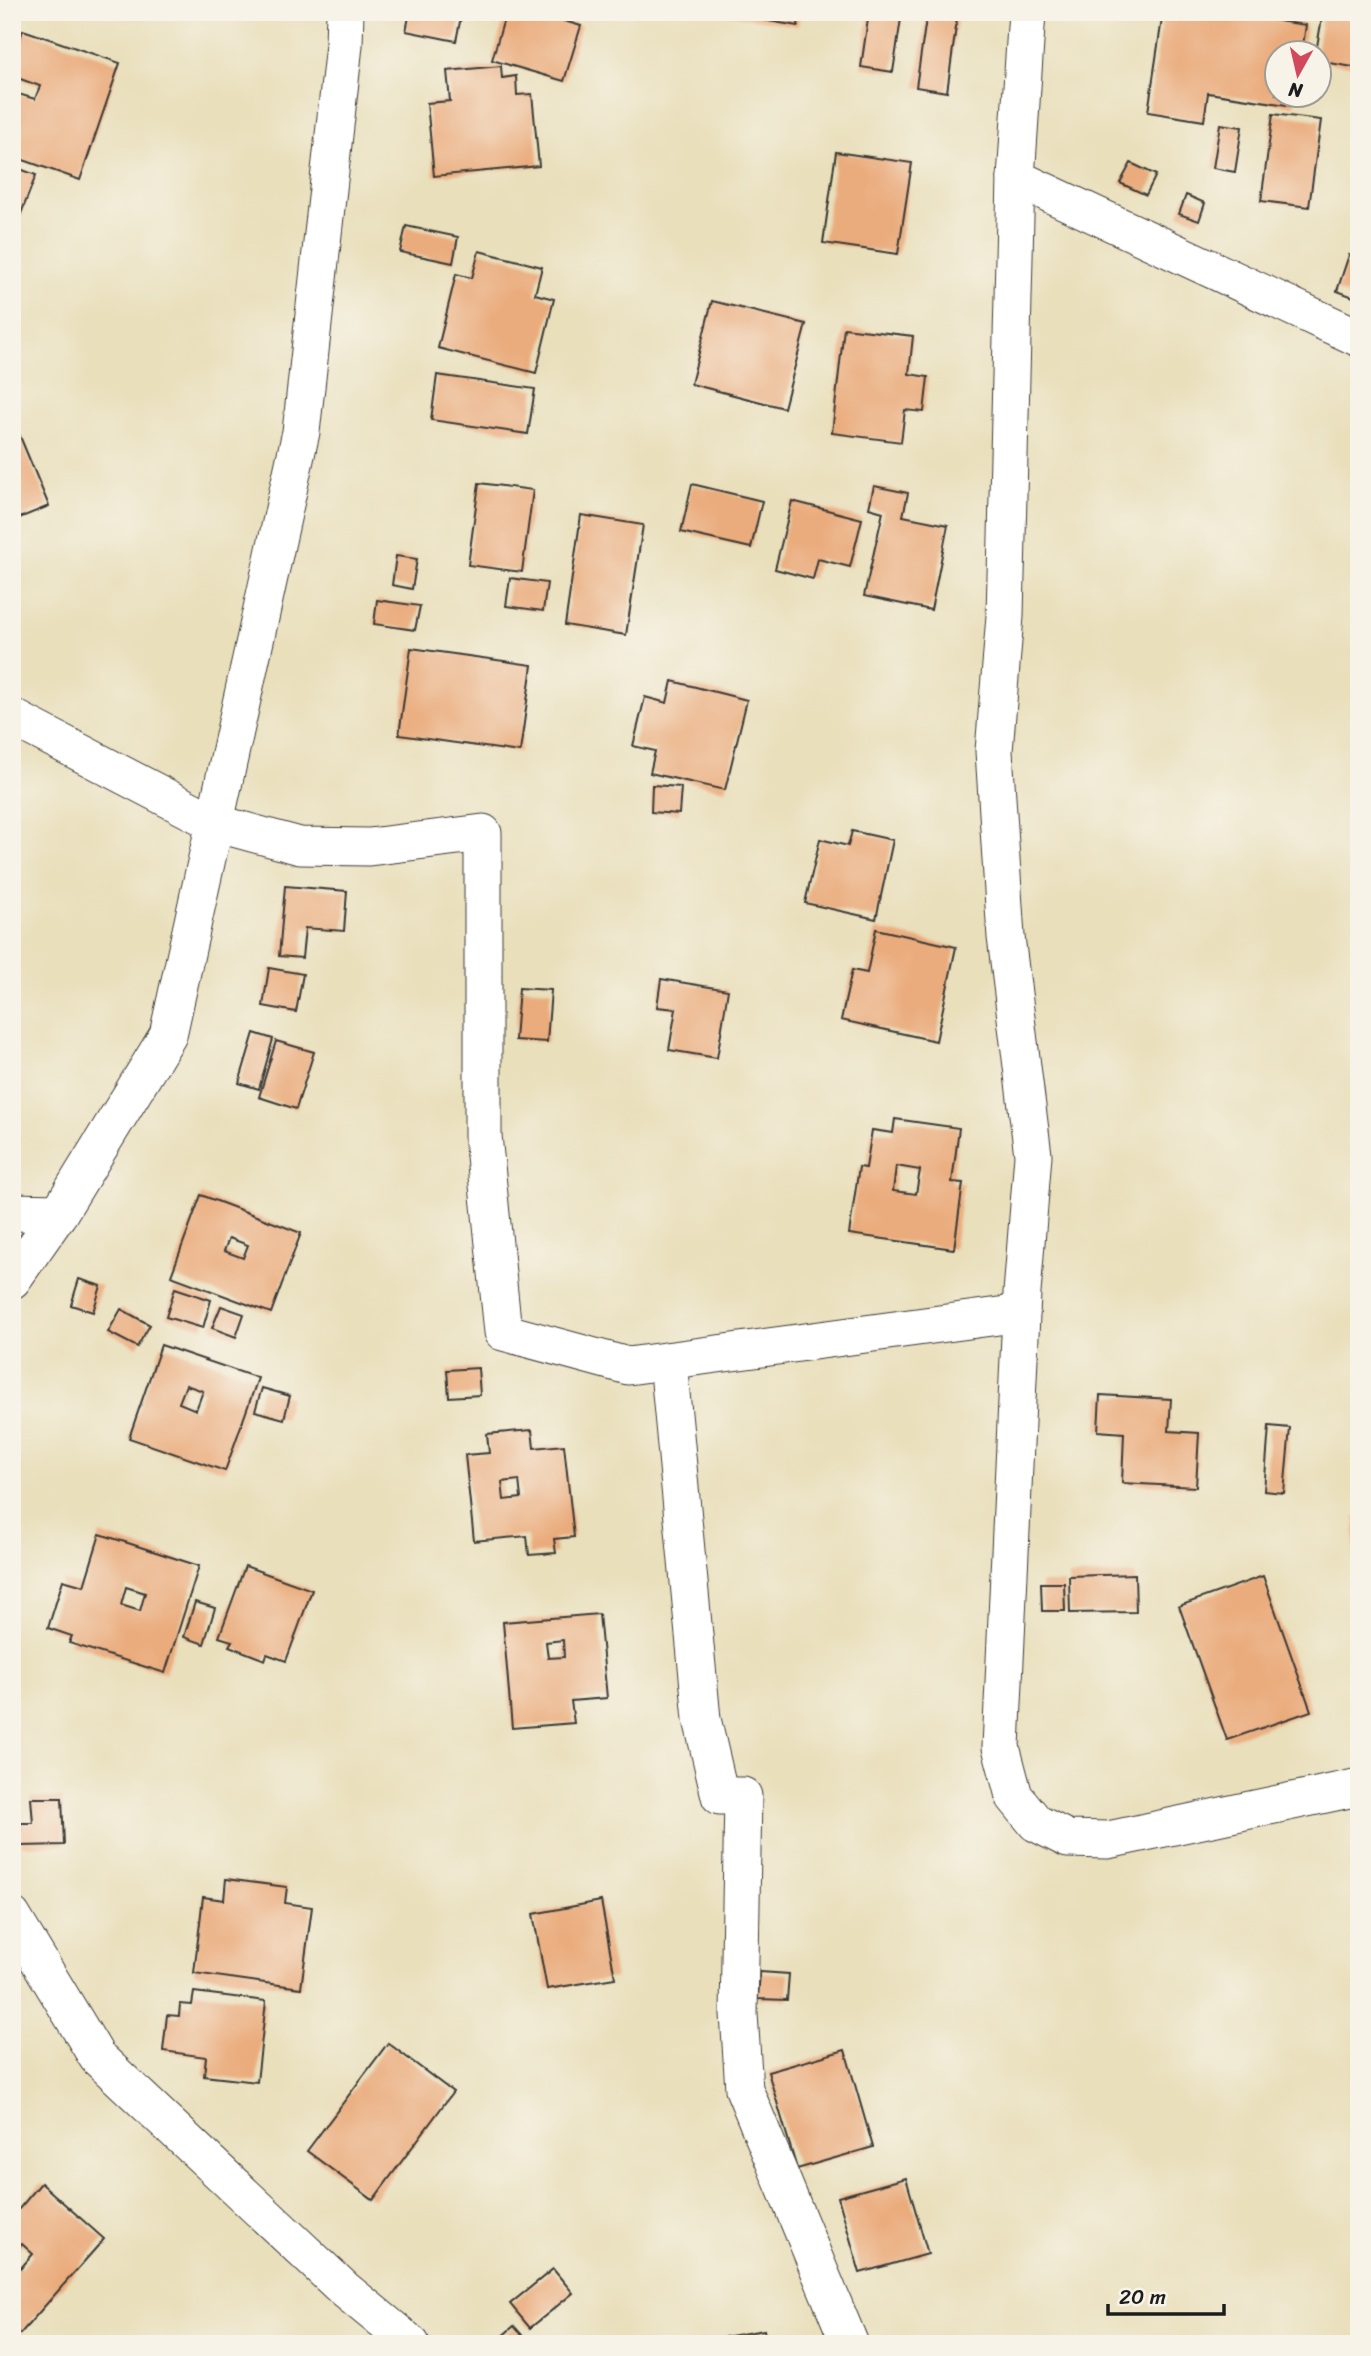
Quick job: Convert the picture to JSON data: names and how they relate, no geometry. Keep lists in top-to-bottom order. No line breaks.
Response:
{"scale_bar":"20 m","north":"bottom"}
